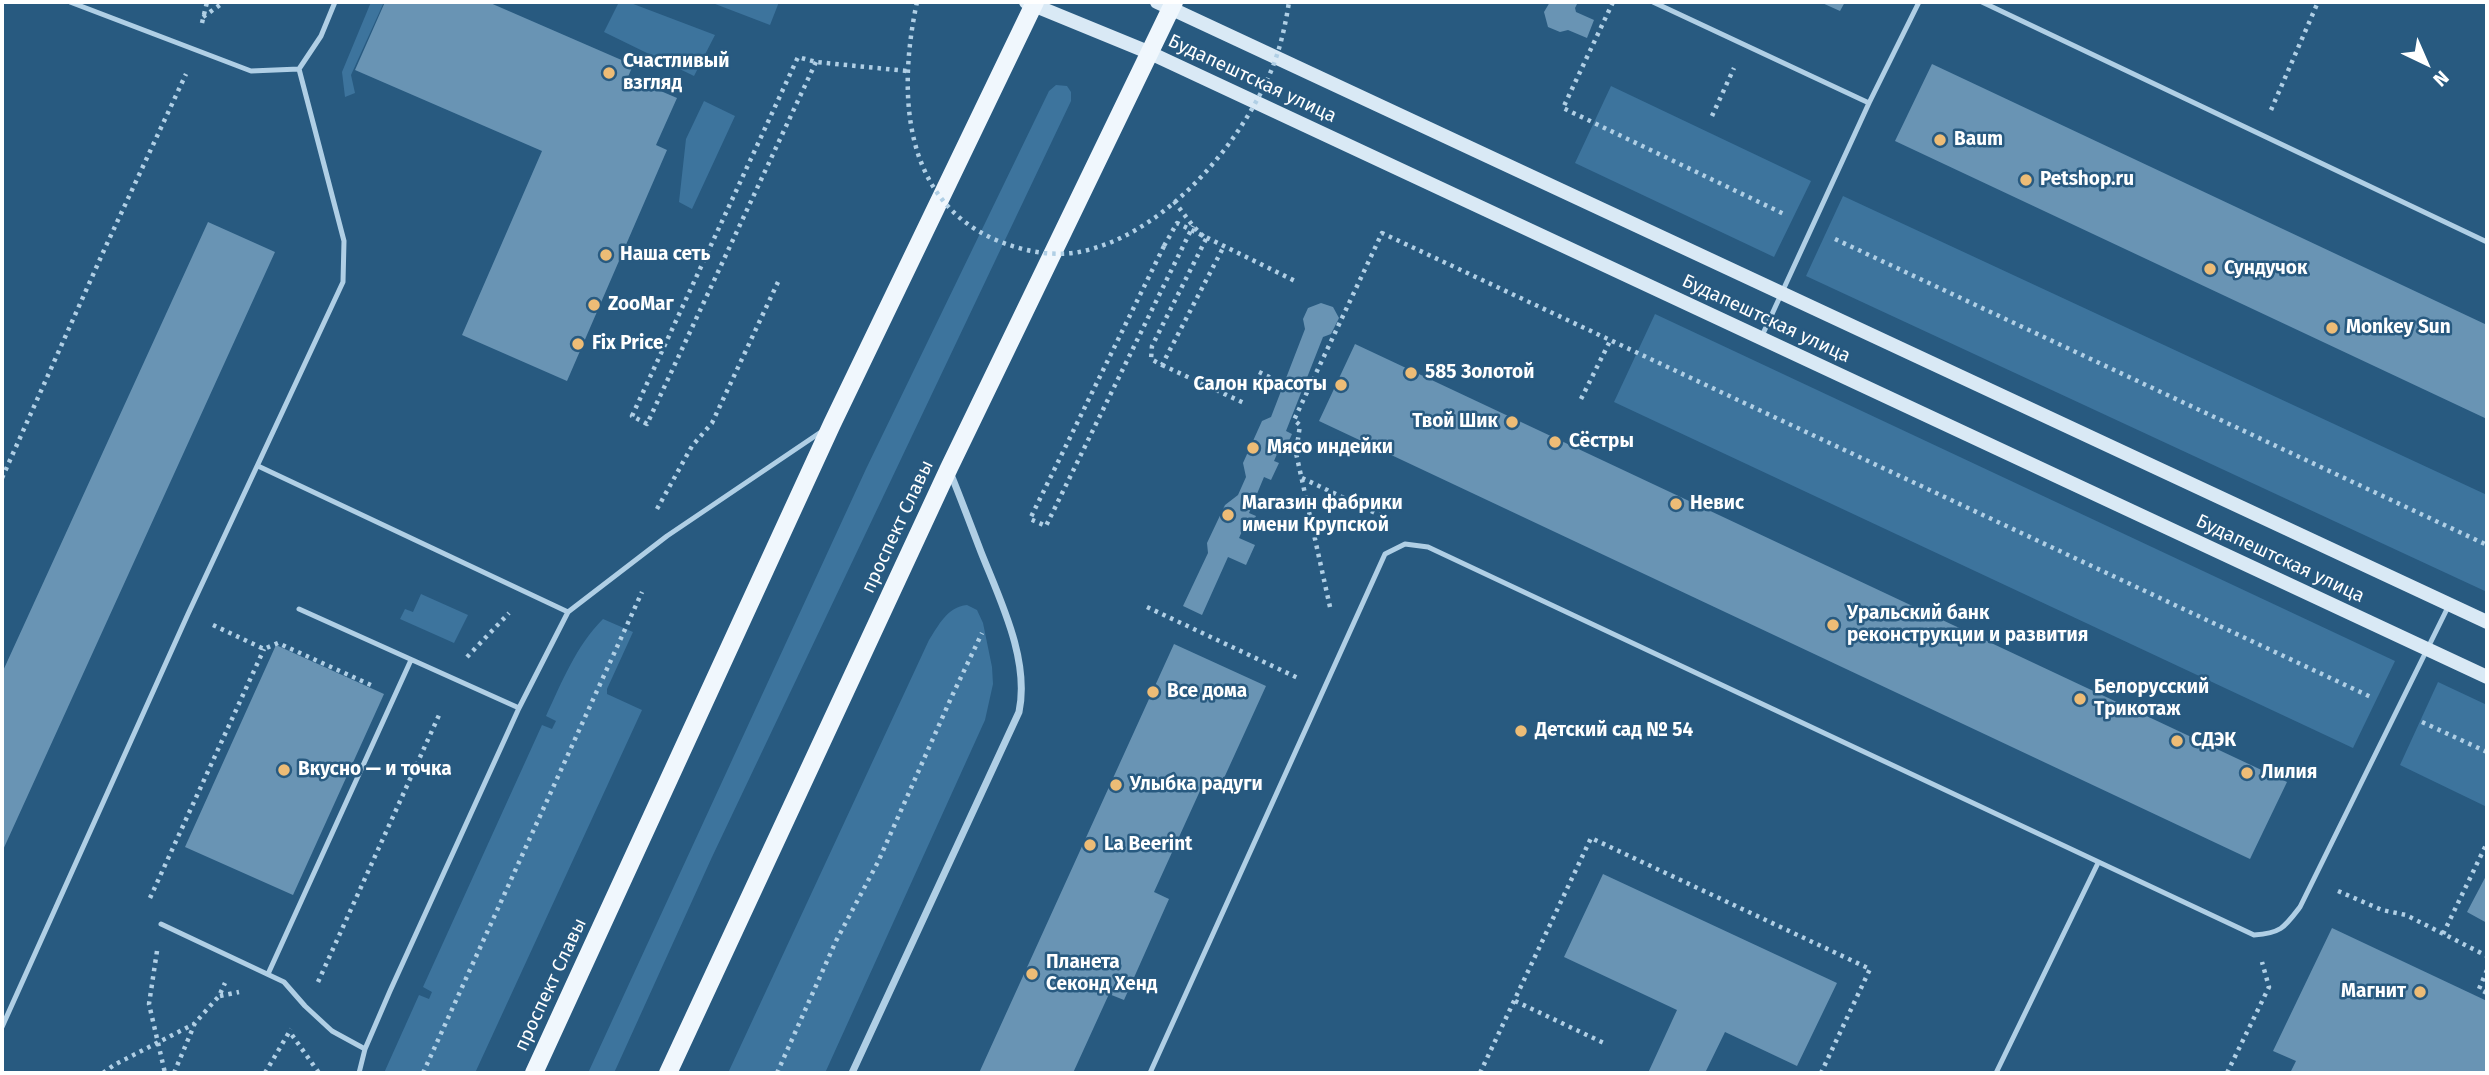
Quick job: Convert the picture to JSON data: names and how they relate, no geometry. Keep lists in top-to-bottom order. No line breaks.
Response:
{"streets":{"main road":["проспект Славы"],"street":["Будапештская улица"]},"crossings":[["Будапештская улица","проспект Славы"]],"places":["Счастливый взгляд","Baum","Petshop.ru","Наша сеть","Сундучок","ZooМаг","Monkey Sun","Fix Price","585 Золотой","Салон красоты","Твой Шик","Сёстры","Мясо индейки","Невис","Магазин фабрики имени Крупской","Уральский банк реконструкции и развития","Все дома","Белорусский Трикотаж","Детский сад № 54","СДЭК","Вкусно — и точка","Лилия","Улыбка радуги","La Beerint","Планета Секонд Хенд","Магнит"],"north":"bottom right"}
